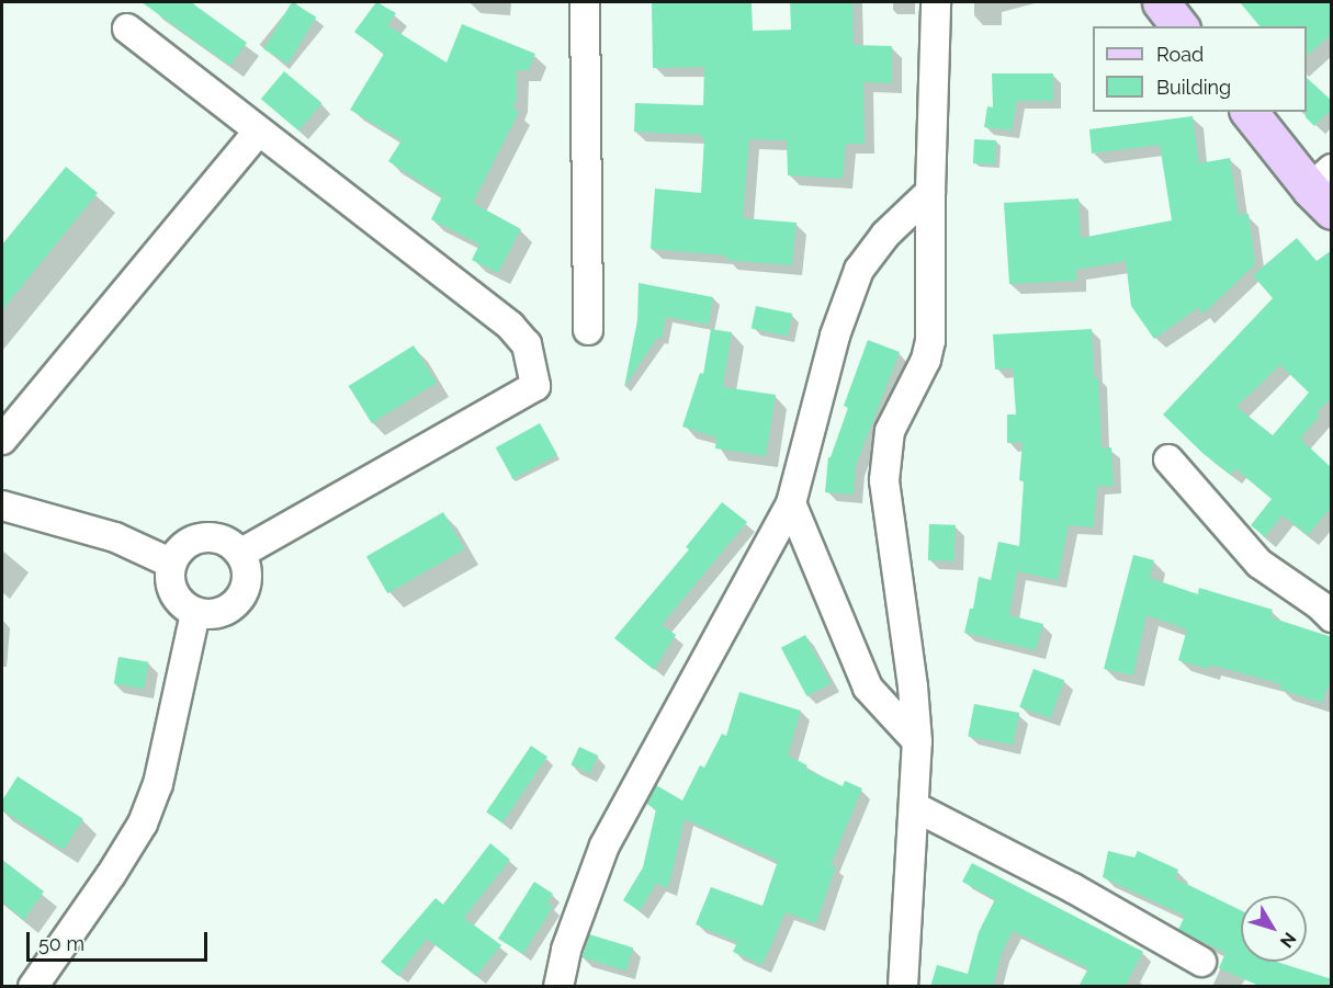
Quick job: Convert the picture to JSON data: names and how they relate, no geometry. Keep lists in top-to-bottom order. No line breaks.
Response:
{"legend":["Road","Building"],"scale_bar":"50 m","north":"bottom right"}
